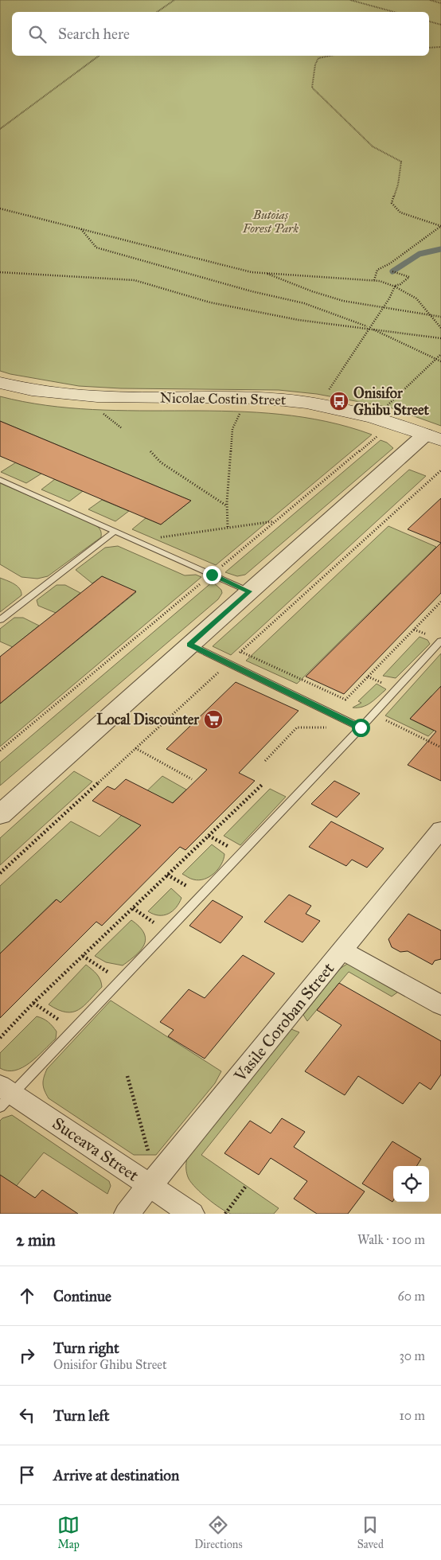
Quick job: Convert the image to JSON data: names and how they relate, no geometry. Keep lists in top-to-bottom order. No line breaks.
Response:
{"streets":{"main road":["Nicolae Costin Street"],"street":["Vasile Coroban Street","Suceava Street"]},"crossings":[["Vasile Coroban Street","Suceava Street"]],"parks":["Butoiaș Forest Park"],"places":{"bus stop":["Onisifor Ghibu Street"],"supermarket":["Local Discounter"]},"page":{"search":"Search here","heading":["2 min","Walk · 100 m"],"list":[["Continue","60 m"],["Turn right","Onisifor Ghibu Street","30 m"],["Turn left","10 m"],"Arrive at destination"],"nav":["Map","Directions","Saved"]}}
